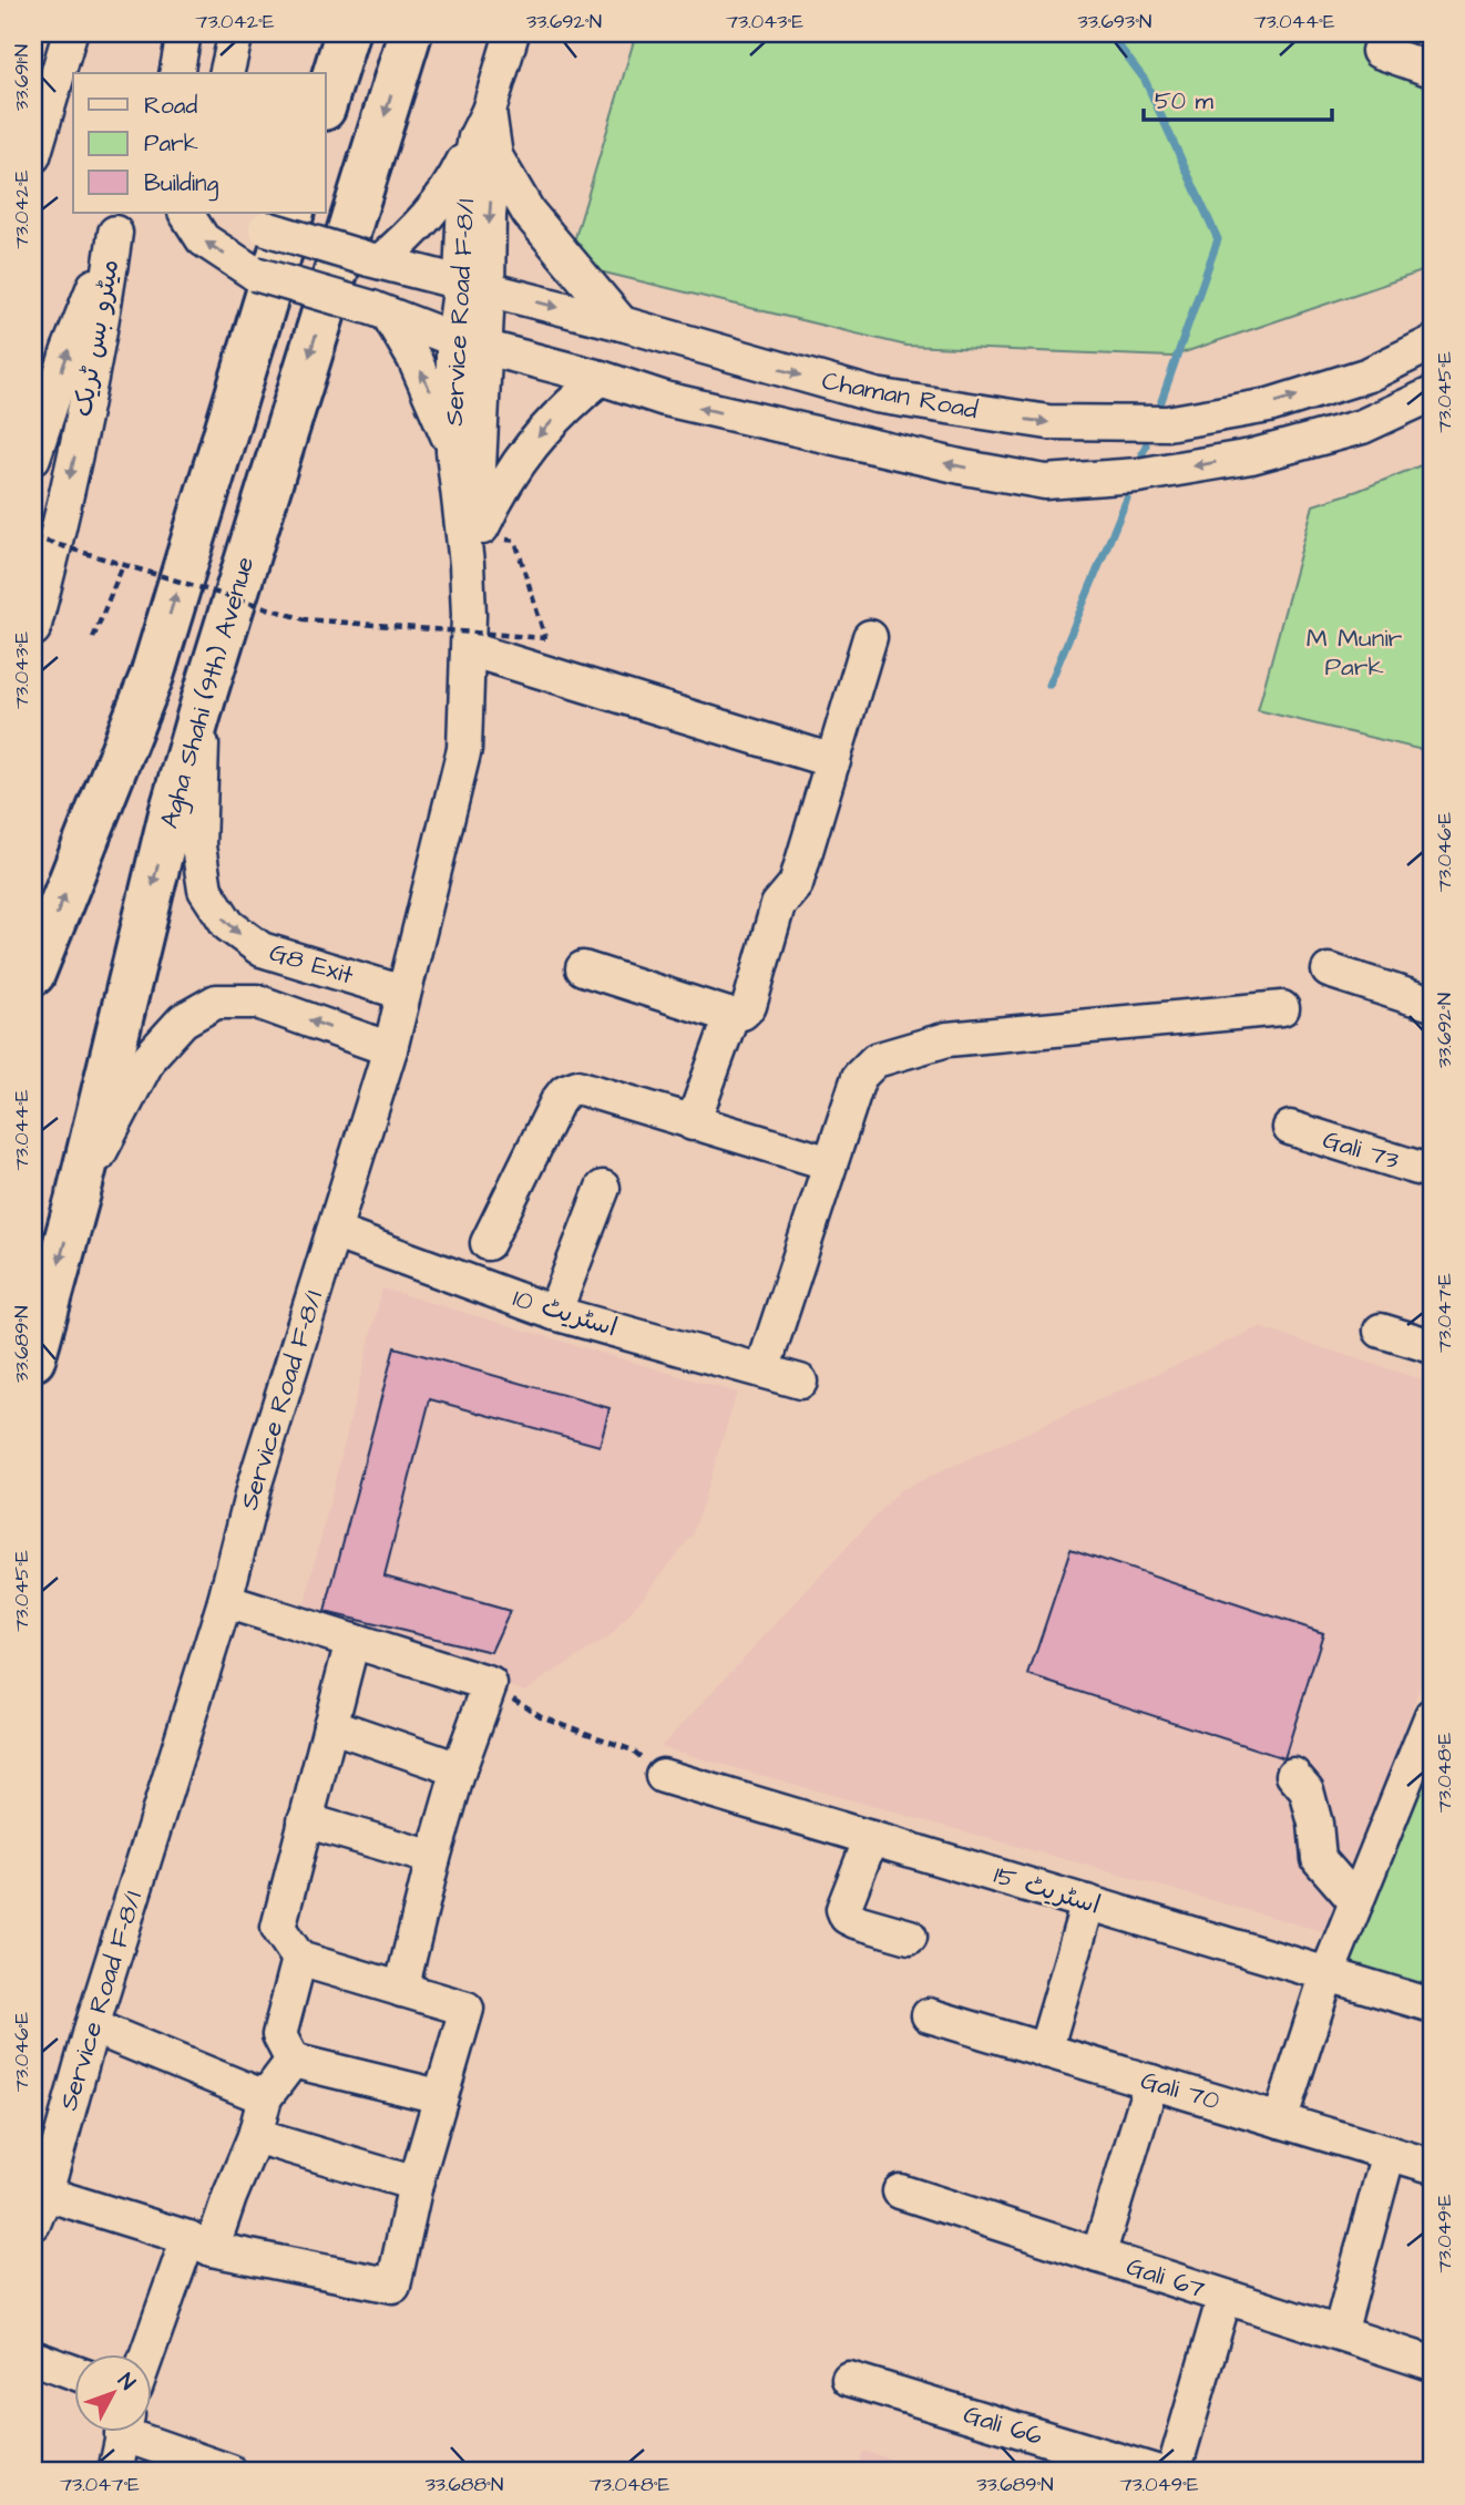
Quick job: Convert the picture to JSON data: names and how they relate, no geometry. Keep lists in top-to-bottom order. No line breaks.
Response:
{"streets":{"main road":["Agha Shahi (9th) Avenue"],"street":["Service Road F-8/1","میٹرو بس ٹریک","Chaman Road","G8 Exit","Gali 73","اسٹریٹ 10","اسٹریٹ 15","Gali 70","Gali 67","Gali 66"]},"crossings":[["Service Road F-8/1","Chaman Road"],["Service Road F-8/1","G8 Exit"],["Service Road F-8/1","اسٹریٹ 10"],["Agha Shahi (9th) Avenue","G8 Exit"]],"one_way":["G8 Exit"],"parks":["M Munir Park"],"legend":["Road","Park","Building"],"scale_bar":"50 m","north":"top right","coordinates":["73.042°E","33.692°N","73.043°E","33.693°N","73.044°E","33.691°N","73.045°E","73.046°E","73.047°E","33.689°N","73.048°E","73.049°E","33.688°N"]}
